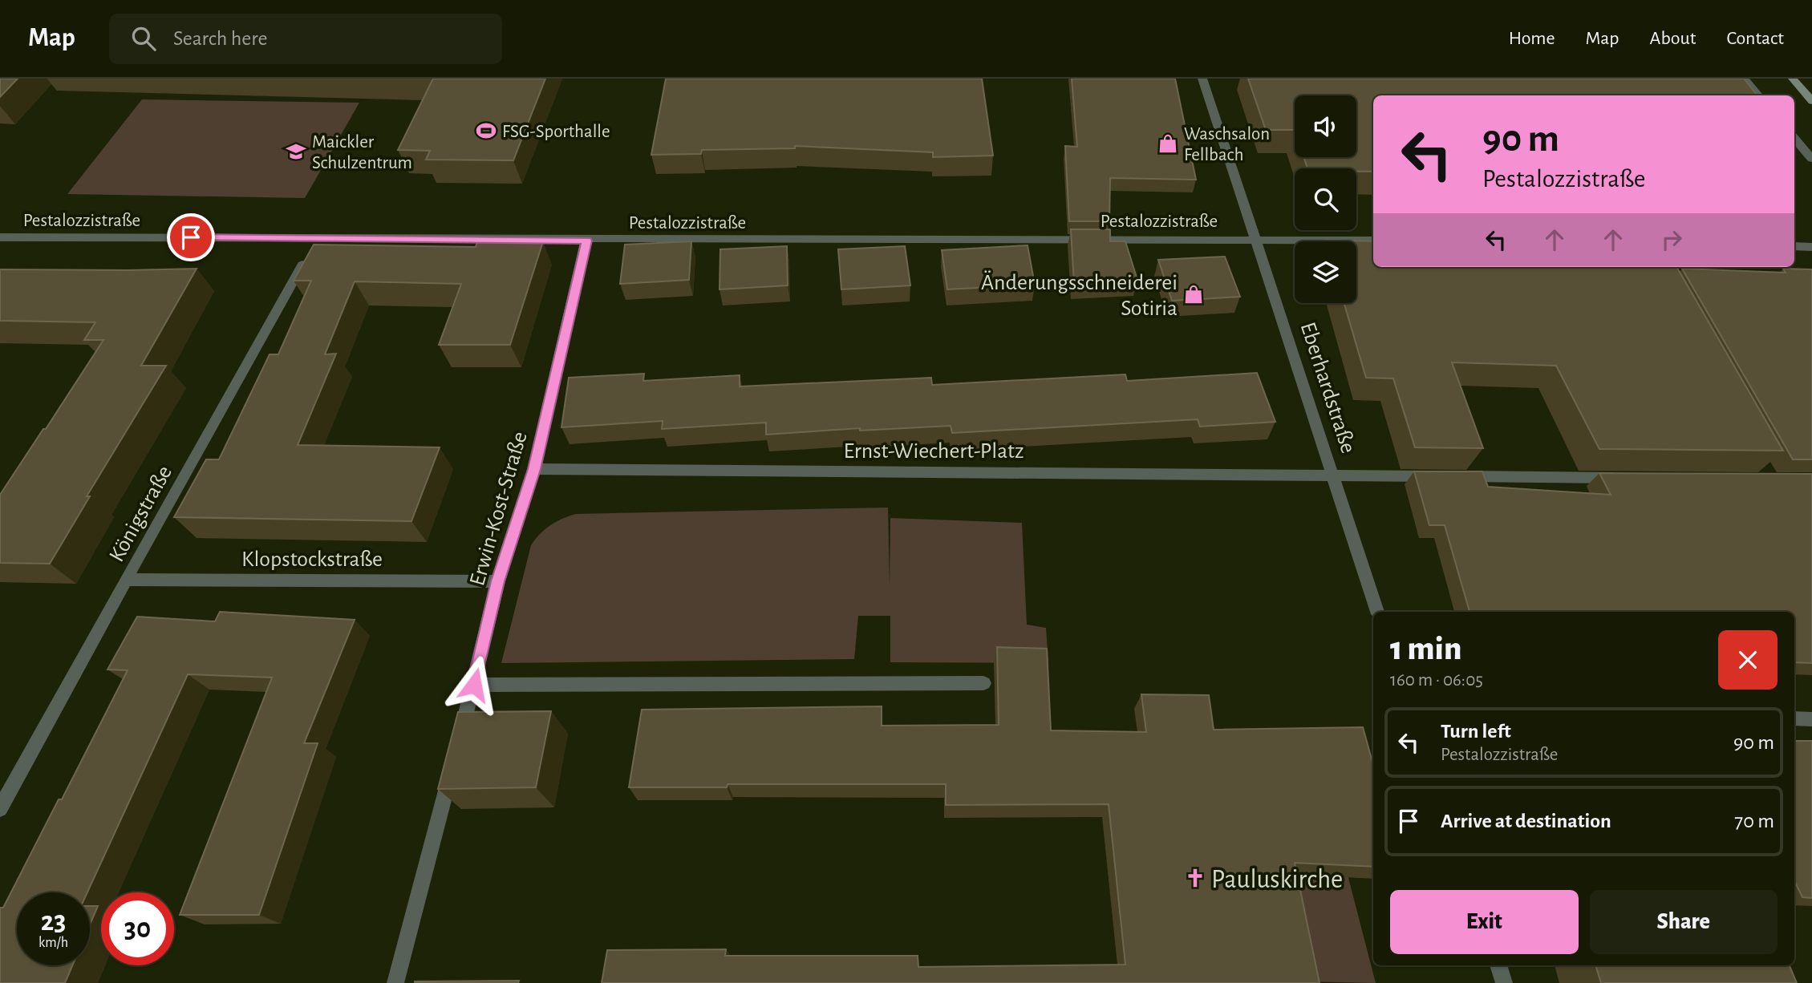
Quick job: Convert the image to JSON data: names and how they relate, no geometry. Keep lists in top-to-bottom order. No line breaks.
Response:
{"streets":{"street":["Pestalozzistraße","Eberhardstraße","Ernst-Wiechert-Platz","Erwin-Kost-Straße","Königstraße","Klopstockstraße"]},"crossings":[["Pestalozzistraße","Eberhardstraße"],["Pestalozzistraße","Erwin-Kost-Straße"],["Pestalozzistraße","Königstraße"],["Eberhardstraße","Ernst-Wiechert-Platz"],["Ernst-Wiechert-Platz","Erwin-Kost-Straße"],["Erwin-Kost-Straße","Klopstockstraße"],["Königstraße","Klopstockstraße"]],"places":{"sports":["FSG-Sporthalle"],"shop":["Waschsalon Fellbach","Änderungsschneiderei Sotiria"],"school or university":["Maickler Schulzentrum"],"church":["Pauluskirche"]},"page":{"header":"Map","search":"Search here","nav":["Home","Map","About","Contact"],"turn":["90 m","Pestalozzistraße"],"heading":["1 min","160 m · 06:05"],"list":[{"name":"Turn left","note":"Pestalozzistraße","value":"90 m"},{"name":"Arrive at destination","value":"70 m"}],"buttons":["Exit","Share"],"speed":"23 km/h","limit":"30"}}
